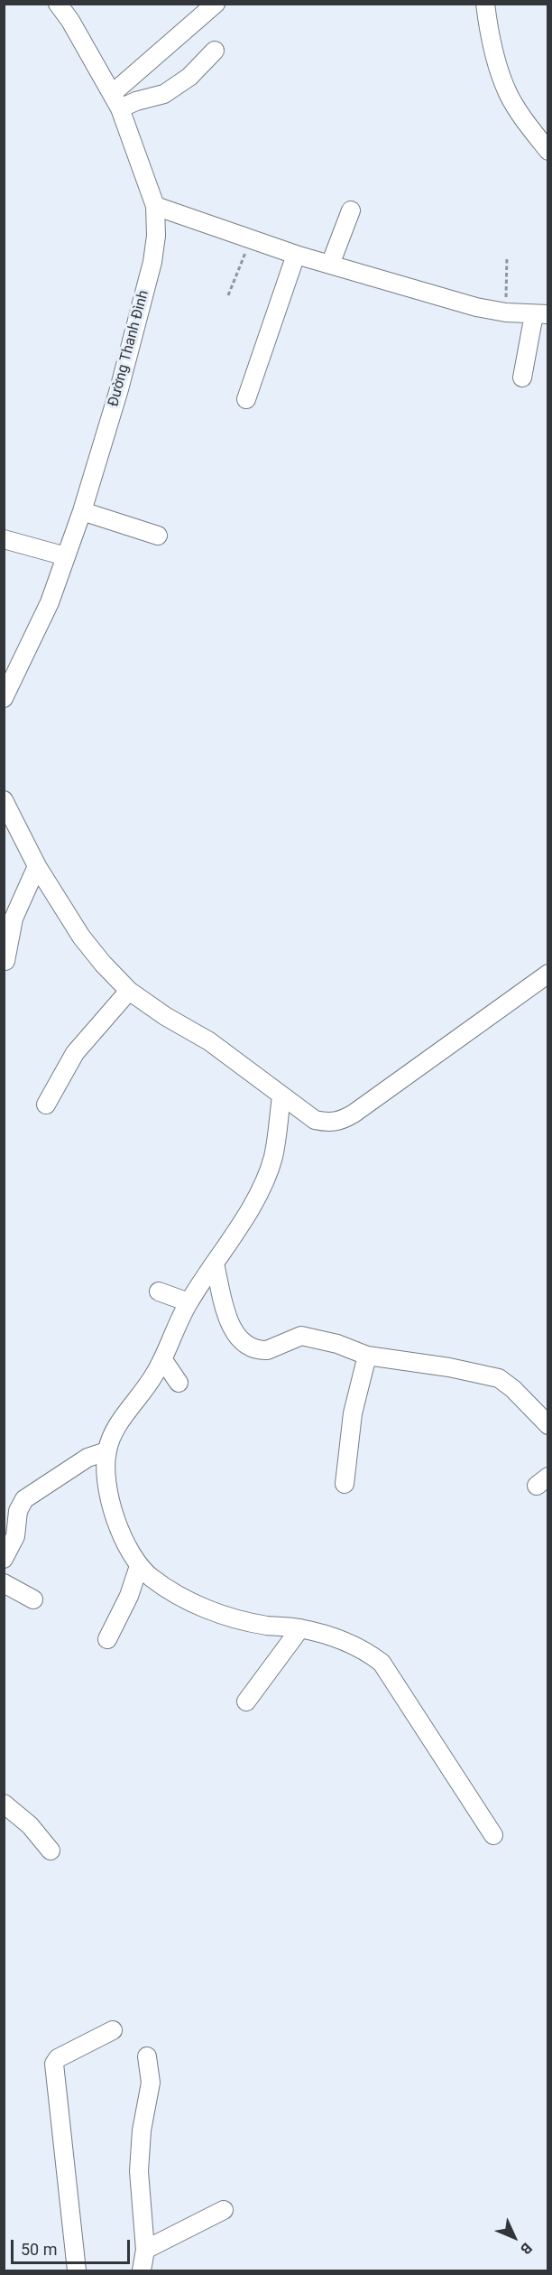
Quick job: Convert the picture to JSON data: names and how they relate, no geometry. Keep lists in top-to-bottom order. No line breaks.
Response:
{"streets":{"street":["Đường Thanh Đình"]},"scale_bar":"50 m","north":"bottom right"}
